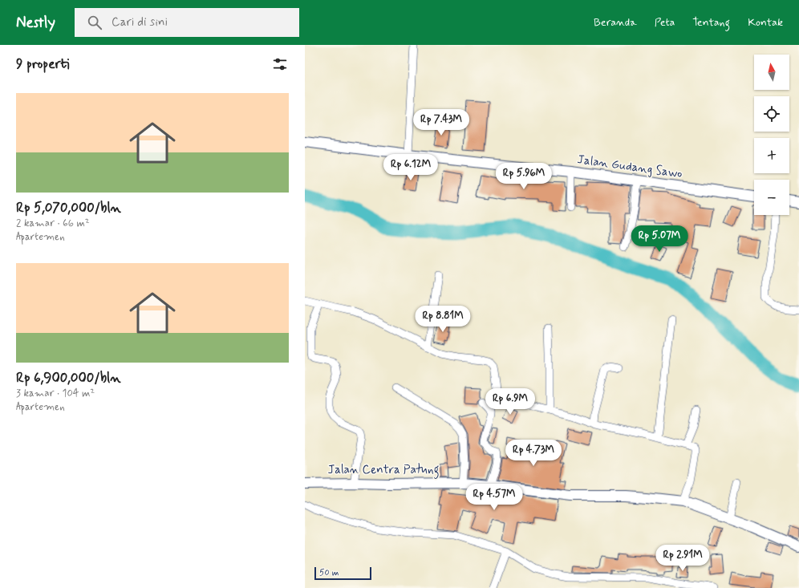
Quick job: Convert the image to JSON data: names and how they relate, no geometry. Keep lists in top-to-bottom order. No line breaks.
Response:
{"streets":{"street":["Jalan Gudang Sawo","Jalan Centra Patung"]},"scale_bar":"50 m","north":"top","page":{"header":"Nestly","search":"Cari di sini","nav":["Beranda","Peta","Tentang","Kontak"],"heading":"9 properti","map_buttons":["+","−"],"list":[{"name":"Rp 5,070,000/bln","note":"2 kamar · 66 m² · Apartemen"},{"name":"Rp 6,900,000/bln","note":"3 kamar · 104 m² · Apartemen"}],"price":["Rp 7.43M","Rp 6.12M","Rp 5.96M","Rp 5.07M","Rp 8.81M","Rp 6.9M","Rp 4.73M","Rp 4.57M","Rp 2.91M"],"scale":"50 m"}}
